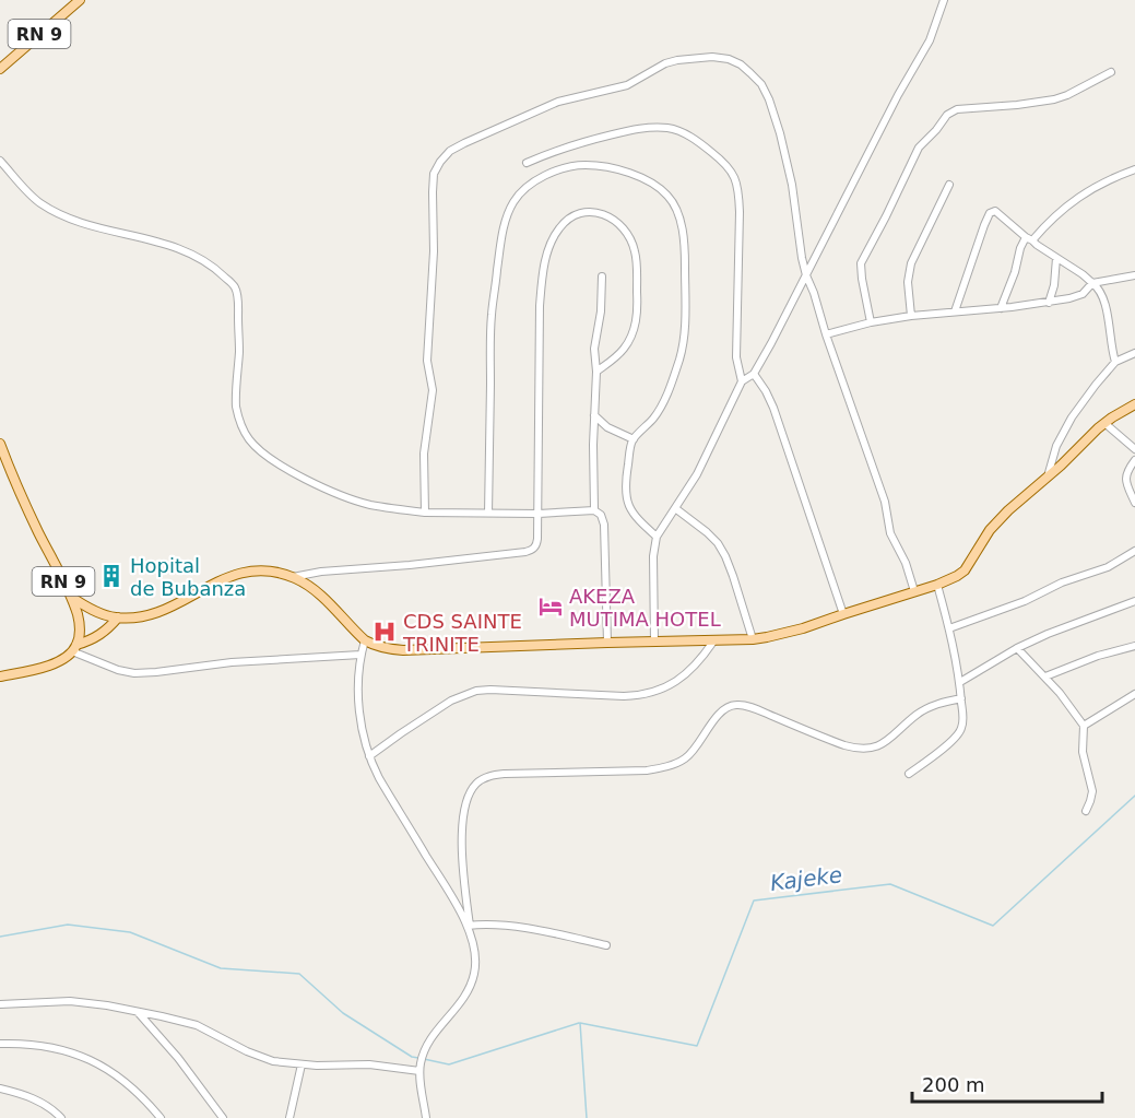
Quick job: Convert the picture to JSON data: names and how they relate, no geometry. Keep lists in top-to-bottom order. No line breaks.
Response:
{"streets":{"main road":["RN 9"]},"water":["Kajeke"],"places":{"building":["Hopital de Bubanza"],"hotel":["AKEZA MUTIMA HOTEL"],"hospital":["CDS SAINTE TRINITE"]},"scale_bar":"200 m"}
